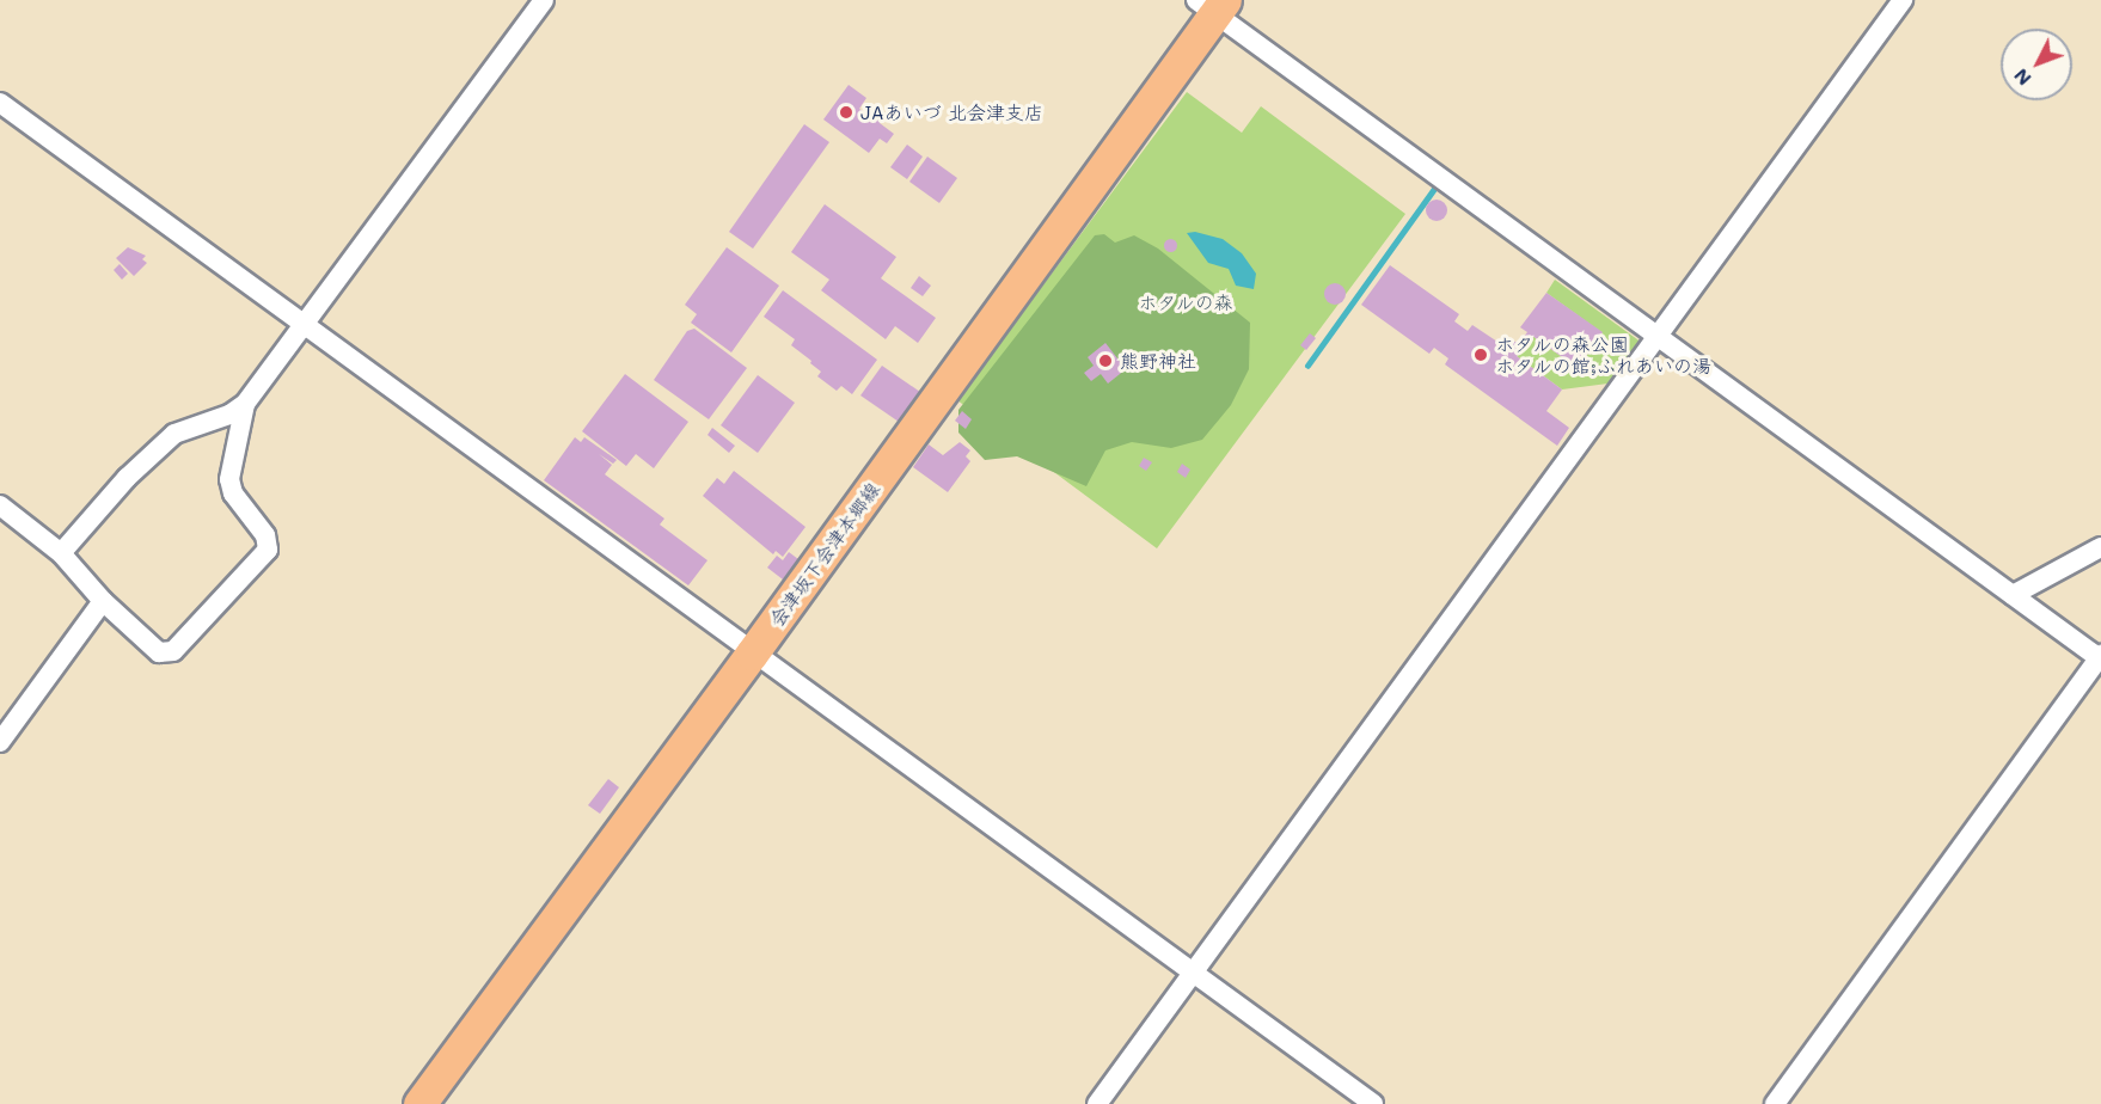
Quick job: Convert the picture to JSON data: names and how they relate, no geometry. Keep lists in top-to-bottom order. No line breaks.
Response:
{"streets":{"main road":["会津坂下会津本郷線"]},"parks":["ホタルの森"],"places":["JAあいづ 北会津支店","ホタルの森公園 ホタルの館;ふれあいの湯","熊野神社"],"north":"bottom left"}
